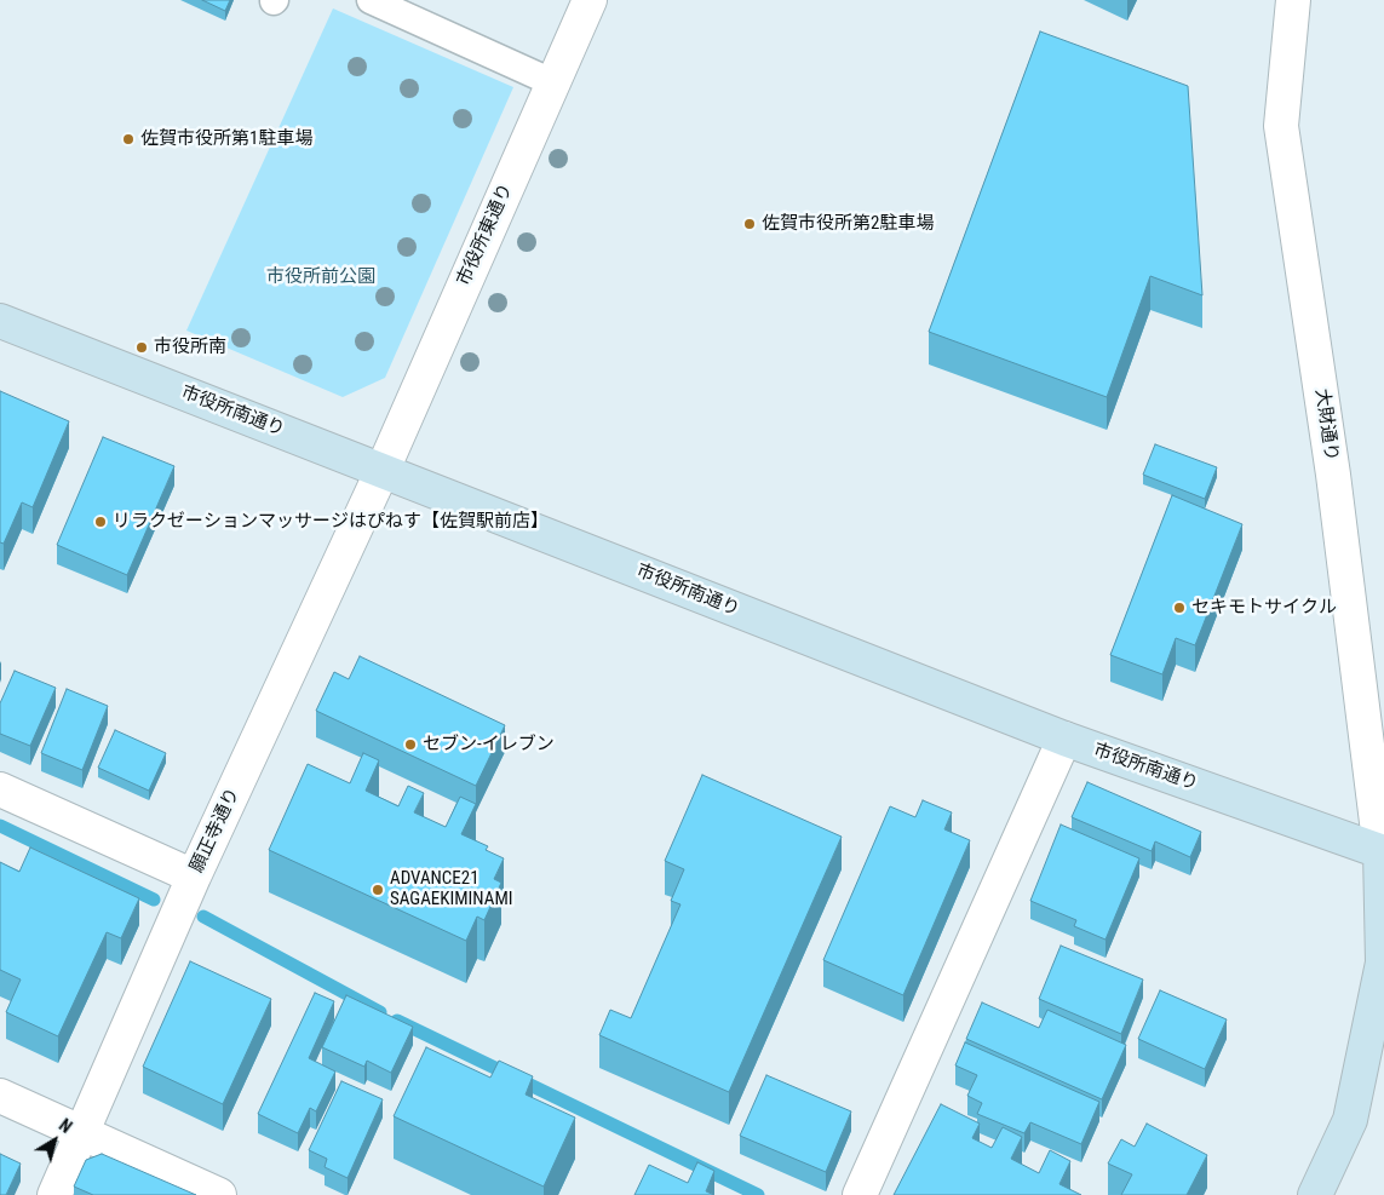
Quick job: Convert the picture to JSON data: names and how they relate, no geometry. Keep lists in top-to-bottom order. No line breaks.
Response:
{"streets":{"main road":["市役所南通り"],"street":["市役所東通り","大財通り","願正寺通り"]},"crossings":[["市役所東通り","市役所南通り"],["市役所東通り","願正寺通り"],["市役所南通り","大財通り"],["市役所南通り","願正寺通り"]],"parks":["市役所前公園"],"places":["佐賀市役所第1駐車場","佐賀市役所第2駐車場","市役所南","リラクゼーションマッサージはぴねす【佐賀駅前店】","セキモトサイクル","セブン-イレブン","ADVANCE21 SAGAEKIMINAMI"],"north":"top right"}
